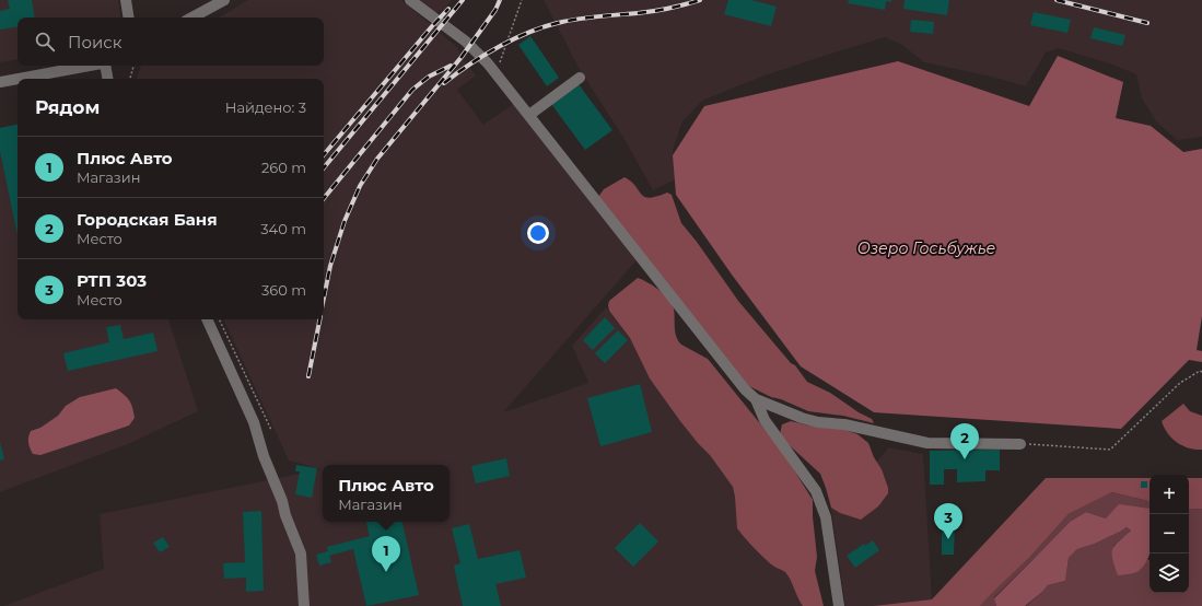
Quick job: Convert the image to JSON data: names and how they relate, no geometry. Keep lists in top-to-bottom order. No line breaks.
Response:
{"water":["Озеро Госьбужье"],"page":{"search":"Поиск","heading":["Рядом","Найдено: 3"],"list":[{"mark":"1","name":"Плюс Авто","note":"Магазин","value":"260 m"},{"mark":"2","name":"Городская Баня","note":"Место","value":"340 m"},{"mark":"3","name":"РТП 303","note":"Место","value":"360 m"}],"pins":["2","3","1"],"popup":["Плюс Авто","Магазин"],"map_buttons":["+","−"]}}
